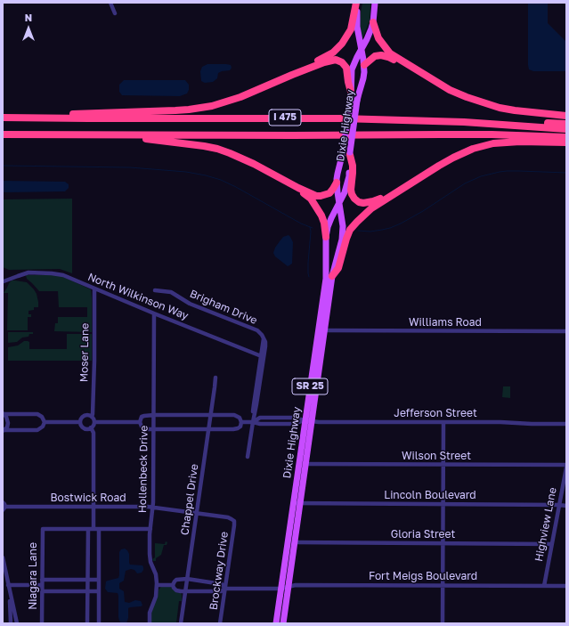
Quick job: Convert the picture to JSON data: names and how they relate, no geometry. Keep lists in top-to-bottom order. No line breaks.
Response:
{"streets":{"highway":["I 475"],"main road":["Dixie Highway","SR 25"],"street":["North Wilkinson Way","Brigham Drive","Williams Road","Moser Lane","Jefferson Street","Wilson Street","Hollenbeck Drive","Lincoln Boulevard","Bostwick Road","Chappel Drive","Highview Lane","Gloria Street","Brockway Drive","Niagara Lane","Fort Meigs Boulevard"]},"crossings":[["Dixie Highway","Williams Road"],["Dixie Highway","Jefferson Street"],["Dixie Highway","Wilson Street"],["Dixie Highway","Lincoln Boulevard"],["Dixie Highway","Gloria Street"],["Dixie Highway","Fort Meigs Boulevard"],["North Wilkinson Way","Brigham Drive"],["North Wilkinson Way","Moser Lane"],["North Wilkinson Way","Hollenbeck Drive"],["Brigham Drive","Jefferson Street"],["Wilson Street","Highview Lane"],["Hollenbeck Drive","Bostwick Road"],["Lincoln Boulevard","Highview Lane"],["Bostwick Road","Chappel Drive"],["Bostwick Road","Brockway Drive"],["Highview Lane","Gloria Street"],["Highview Lane","Fort Meigs Boulevard"],["Brockway Drive","Fort Meigs Boulevard"]],"north":"top"}
